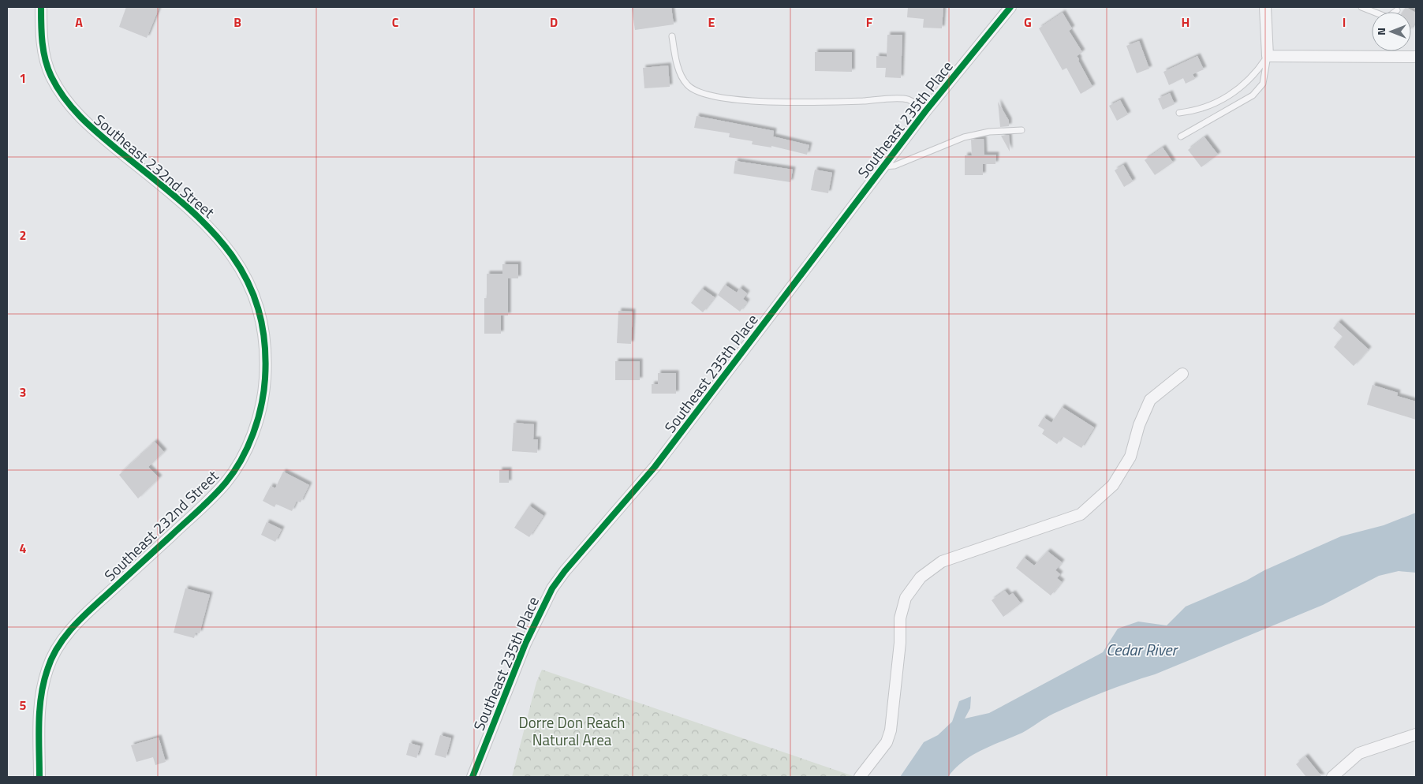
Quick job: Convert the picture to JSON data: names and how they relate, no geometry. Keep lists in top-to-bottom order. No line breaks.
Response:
{"streets":{"street":["Southeast 235th Place","Southeast 232nd Street"]},"water":["Cedar River"],"parks":["Dorre Don Reach Natural Area"],"north":"left","grid":{"columns":["A","B","C","D","E","F","G","H","I"],"rows":["1","2","3","4","5"]}}
